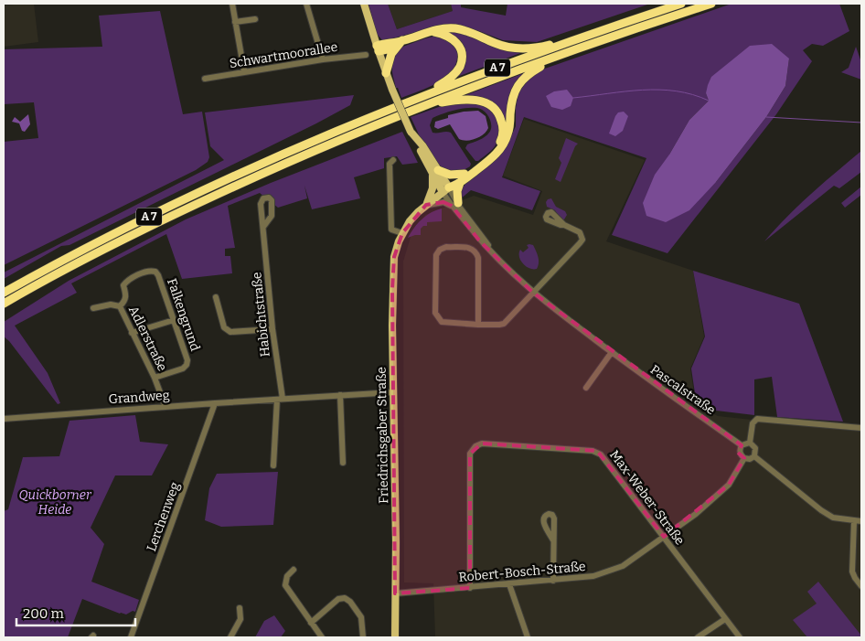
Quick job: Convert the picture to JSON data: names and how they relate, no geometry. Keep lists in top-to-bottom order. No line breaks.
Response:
{"streets":{"highway":["A 7"],"main road":["Friedrichsgaber Straße"],"street":["Schwartmoorallee","Falkengrund","Habichtstraße","Adlerstraße","Pascalstraße","Grandweg","Max-Weber-Straße","Lerchenweg","Robert-Bosch-Straße"]},"crossings":[["Falkengrund","Adlerstraße"],["Habichtstraße","Grandweg"],["Adlerstraße","Grandweg"],["Pascalstraße","Friedrichsgaber Straße"],["Pascalstraße","Robert-Bosch-Straße"],["Grandweg","Friedrichsgaber Straße"],["Grandweg","Lerchenweg"],["Friedrichsgaber Straße","Robert-Bosch-Straße"],["Max-Weber-Straße","Robert-Bosch-Straße"]],"parks":["Quickborner Heide"],"scale_bar":"200 m"}
